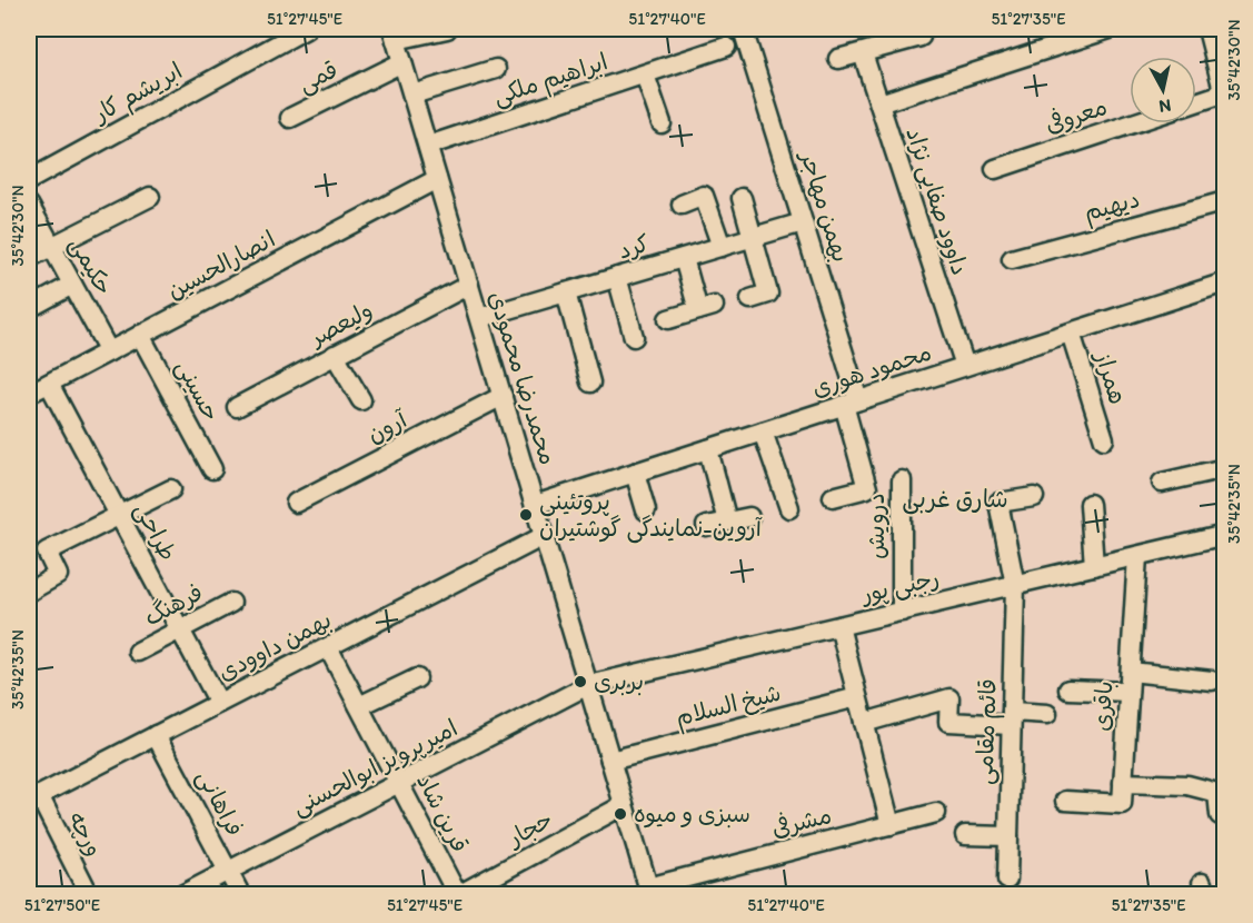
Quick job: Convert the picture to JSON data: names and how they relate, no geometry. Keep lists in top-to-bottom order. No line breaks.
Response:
{"streets":{"street":["قمی","ابراهیم ملکی","ابریشم کار","معروفی","داوود صفایی نژاد","دیهیم","بهمن مهاجر","کرد","انصارالحسین","حکیمی","ولیعصر","محمود هوری","محمدرضا محمودی","همراز","حسینی","آرون","درویش","طراحی","رجبی پور","فرهنگ","بهمن داوودی","شیخ السلام","باقری","قائم مقامی","امیرپرویز ابوالحسنی","فراهانی","قرین شاد","مشرفی","حجار","ورچه"]},"crossings":[["قمی","محمدرضا محمودی"],["ابراهیم ملکی","محمدرضا محمودی"],["داوود صفایی نژاد","محمود هوری"],["بهمن مهاجر","کرد"],["بهمن مهاجر","محمود هوری"],["بهمن مهاجر","درویش"],["کرد","محمدرضا محمودی"],["انصارالحسین","حکیمی"],["انصارالحسین","محمدرضا محمودی"],["انصارالحسین","حسینی"],["انصارالحسین","طراحی"],["ولیعصر","محمدرضا محمودی"],["محمود هوری","محمدرضا محمودی"],["محمود هوری","همراز"],["محمود هوری","درویش"],["محمدرضا محمودی","آرون"],["محمدرضا محمودی","رجبی پور"],["محمدرضا محمودی","بهمن داوودی"],["محمدرضا محمودی","شیخ السلام"],["محمدرضا محمودی","امیرپرویز ابوالحسنی"],["محمدرضا محمودی","مشرفی"],["محمدرضا محمودی","حجار"],["درویش","رجبی پور"],["طراحی","فرهنگ"],["طراحی","بهمن داوودی"],["رجبی پور","باقری"],["رجبی پور","قائم مقامی"],["رجبی پور","امیرپرویز ابوالحسنی"],["بهمن داوودی","فراهانی"],["بهمن داوودی","قرین شاد"],["بهمن داوودی","ورچه"],["امیرپرویز ابوالحسنی","فراهانی"],["امیرپرویز ابوالحسنی","قرین شاد"],["قرین شاد","حجار"]],"districts":["شارق غربی"],"places":["پروتئینی آروین-نمایندگی گوشتیران","بربری","سبزی و میوه"],"north":"bottom","coordinates":["51°27'45\"E","51°27'40\"E","51°27'35\"E","35°42'30\"N","35°42'35\"N","51°27'50\"E"]}
